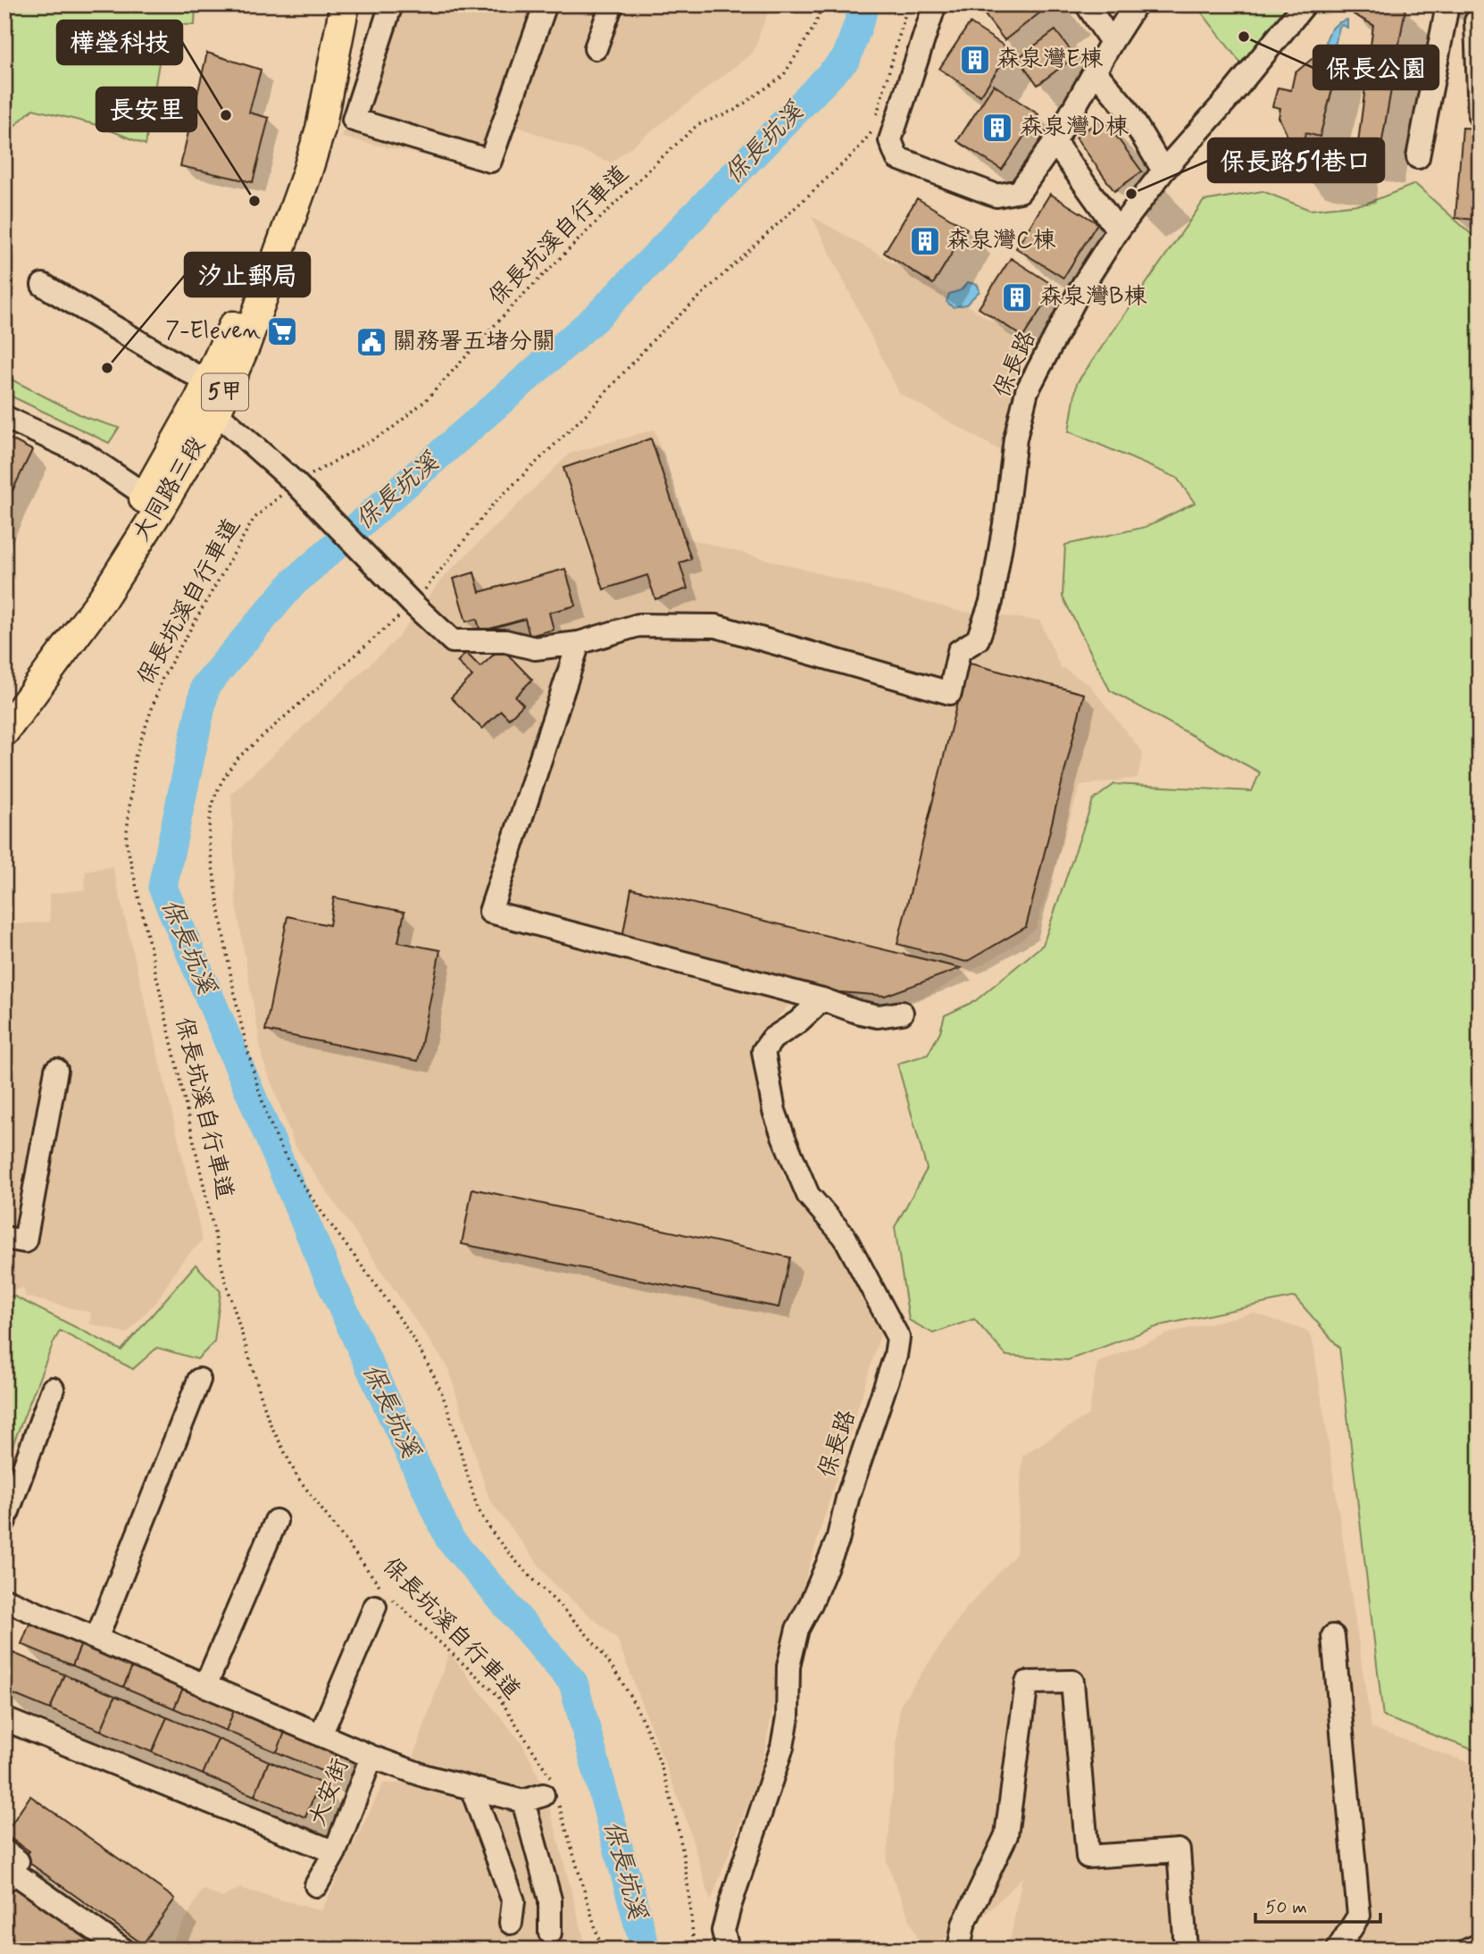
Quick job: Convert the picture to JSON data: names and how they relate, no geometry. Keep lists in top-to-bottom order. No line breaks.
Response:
{"streets":{"main road":["5甲","大同路三段"],"street":["保長路","大安街"],"path":["保長坑溪自行車道"]},"water":["保長坑溪"],"places":{"other":["保長公園","樺瑩科技","保長路51巷口","長安里","汐止郵局"],"building":["森泉灣E棟","森泉灣D棟","森泉灣C棟","森泉灣B棟"],"supermarket":["7-Eleven"],"public building":["關務署五堵分關"]},"scale_bar":"50 m"}
